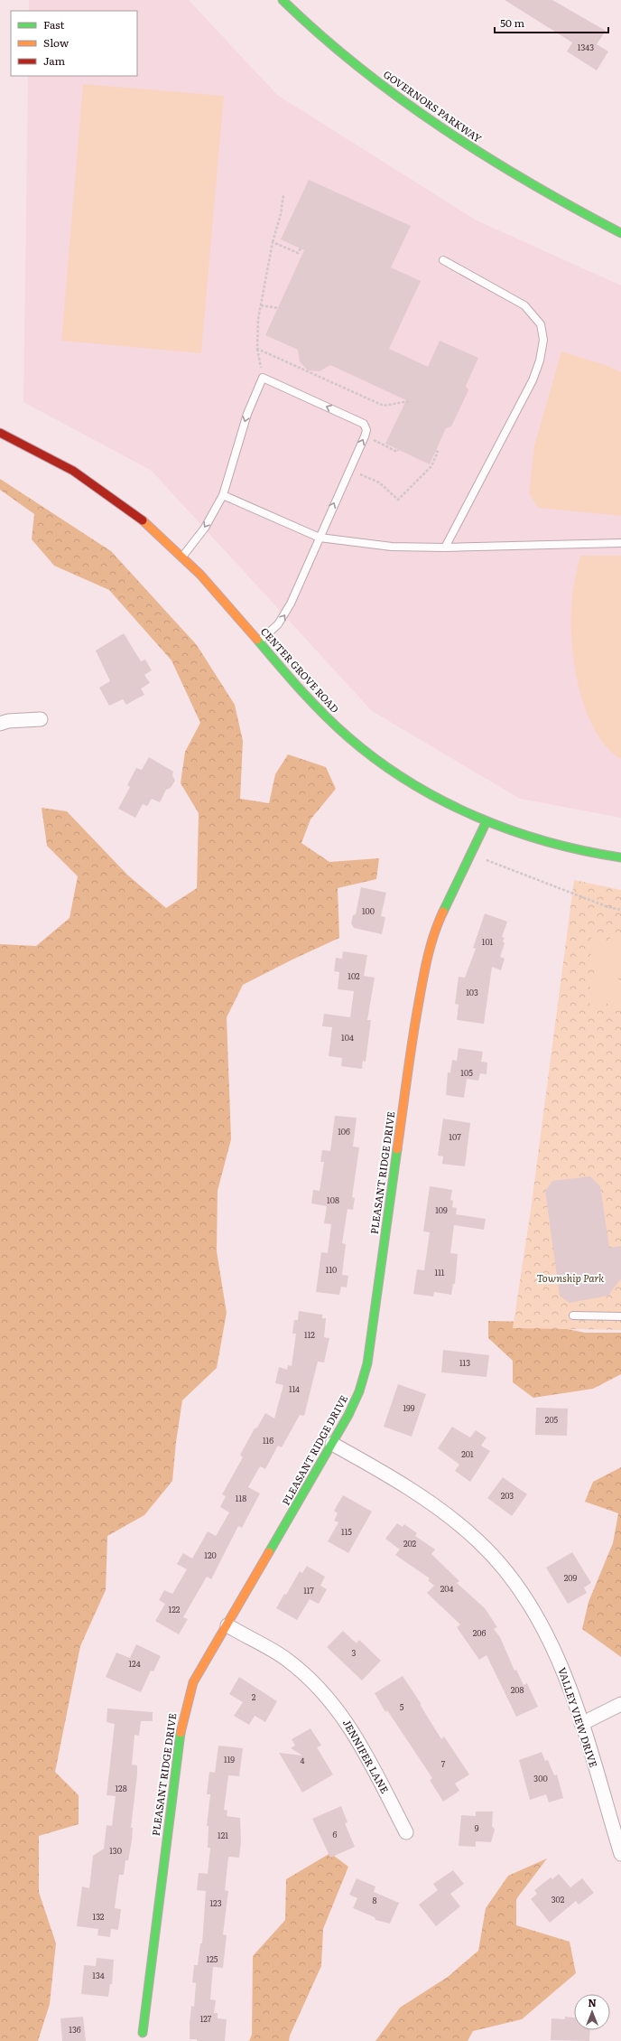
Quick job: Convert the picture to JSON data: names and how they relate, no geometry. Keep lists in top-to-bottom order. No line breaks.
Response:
{"streets":{"street":["GOVERNORS PARKWAY","CENTER GROVE ROAD","PLEASANT RIDGE DRIVE","VALLEY VIEW DRIVE","JENNIFER LANE"]},"crossings":[["CENTER GROVE ROAD","PLEASANT RIDGE DRIVE"],["PLEASANT RIDGE DRIVE","VALLEY VIEW DRIVE"],["PLEASANT RIDGE DRIVE","JENNIFER LANE"]],"parks":["Township Park"],"house_numbers":["1343","100","101","102","103","104","105","106","107","108","109","110","111","112","113","114","199","205","116","201","203","118","115","202","120","209","204","117","122","206","3","124","208","2","5","119","4","7","300","128","9","6","121","130","302","8","123","132","125","134","127","136"],"legend":["Fast","Slow","Jam"],"scale_bar":"50 m","north":"top"}
